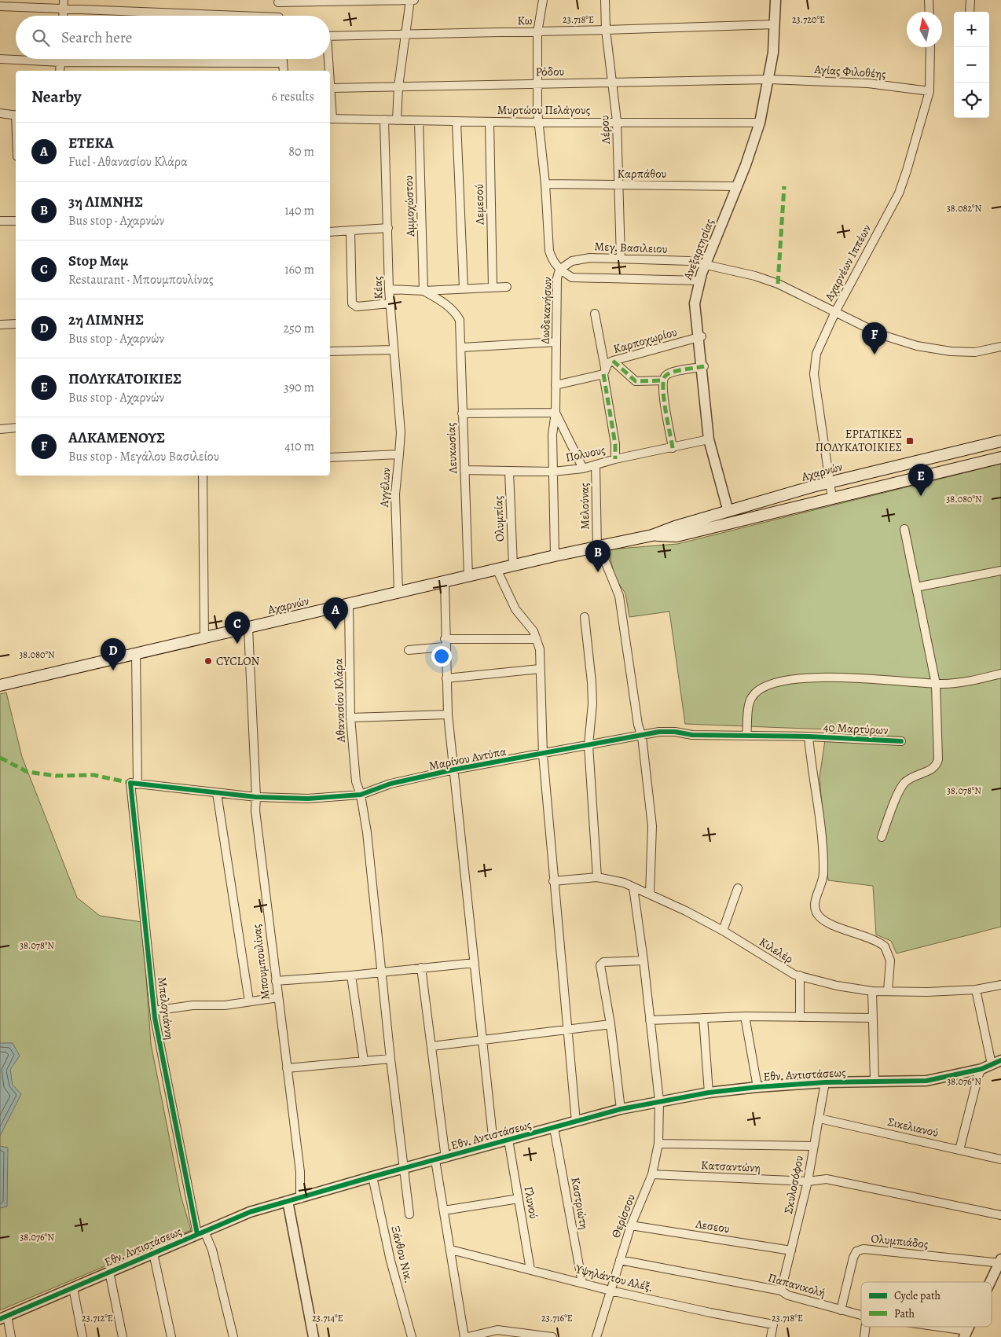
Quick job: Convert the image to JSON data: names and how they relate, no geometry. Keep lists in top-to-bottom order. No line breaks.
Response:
{"streets":{"main road":["Αχαρνών"],"street":["Κω","Ρόδου","Αγίας Φιλοθέης","Μυρτώου Πελάγους","Λέρου","Καρπάθου","Λεμεσού","Αμμοχώστου","Μεγ. Βασιλειου","Ανεξαρτησίας","Αχαρνέων Ιππέων","Κέας","Δωδεκανήσων","Καρποχωρίου","Λευκωσίας","Πολυους","Αγγέλων","Μελούνας","Ολυμπίας","Αθανασίου Κλάρα","40 Μαρτύρων","Μαρίνου Αντύπα","Κιλελέρ","Μπουμπουλίνας","Μπελογιάννη","Εθν. Αντιστάσεως","Σικελιανού","Κατσαντώνη","Σκυλοσόφου","Γλυνού","Καστριώτη","Θερίσσου","Λεσεου","Ολυμπιάδος","Ξάνθου Νικ.","Υψηλάντου Αλέξ.","Παπανικολή"]},"crossings":[["Κω","Λέρου"],["Κω","Ανεξαρτησίας"],["Κω","Δωδεκανήσων"],["Ρόδου","Αγίας Φιλοθέης"],["Ρόδου","Λέρου"],["Ρόδου","Ανεξαρτησίας"],["Ρόδου","Δωδεκανήσων"],["Αγίας Φιλοθέης","Ανεξαρτησίας"],["Αγίας Φιλοθέης","Αχαρνέων Ιππέων"],["Μυρτώου Πελάγους","Λέρου"],["Μυρτώου Πελάγους","Λεμεσού"],["Μυρτώου Πελάγους","Αμμοχώστου"],["Μυρτώου Πελάγους","Ανεξαρτησίας"],["Μυρτώου Πελάγους","Κέας"],["Μυρτώου Πελάγους","Δωδεκανήσων"],["Λέρου","Καρπάθου"],["Λέρου","Μεγ. Βασιλειου"],["Καρπάθου","Ανεξαρτησίας"],["Καρπάθου","Δωδεκανήσων"],["Αμμοχώστου","Λευκωσίας"],["Μεγ. Βασιλειου","Ανεξαρτησίας"],["Μεγ. Βασιλειου","Αχαρνέων Ιππέων"],["Μεγ. Βασιλειου","Δωδεκανήσων"],["Ανεξαρτησίας","Καρποχωρίου"],["Ανεξαρτησίας","Πολυους"],["Ανεξαρτησίας","Αχαρνών"],["Αχαρνέων Ιππέων","Αχαρνών"],["Κέας","Αγγέλων"],["Δωδεκανήσων","Καρποχωρίου"],["Δωδεκανήσων","Πολυους"],["Δωδεκανήσων","Αχαρνών"],["Λευκωσίας","Πολυους"],["Λευκωσίας","Αχαρνών"],["Πολυους","Μελούνας"],["Πολυους","Ολυμπίας"],["Αχαρνών","Αγγέλων"],["Αχαρνών","Μελούνας"],["Αχαρνών","Ολυμπίας"],["Αχαρνών","Αθανασίου Κλάρα"],["Αχαρνών","Μπουμπουλίνας"],["Αχαρνών","Μπελογιάννη"],["Αθανασίου Κλάρα","Μαρίνου Αντύπα"],["Αθανασίου Κλάρα","Εθν. Αντιστάσεως"],["40 Μαρτύρων","Μαρίνου Αντύπα"],["Μαρίνου Αντύπα","Μπουμπουλίνας"],["Μαρίνου Αντύπα","Μπελογιάννη"],["Κιλελέρ","Θερίσσου"],["Μπουμπουλίνας","Εθν. Αντιστάσεως"],["Μπελογιάννη","Εθν. Αντιστάσεως"],["Εθν. Αντιστάσεως","Σκυλοσόφου"],["Εθν. Αντιστάσεως","Γλυνού"],["Εθν. Αντιστάσεως","Καστριώτη"],["Εθν. Αντιστάσεως","Θερίσσου"],["Εθν. Αντιστάσεως","Ξάνθου Νικ."],["Σικελιανού","Σκυλοσόφου"],["Κατσαντώνη","Σκυλοσόφου"],["Κατσαντώνη","Θερίσσου"],["Σκυλοσόφου","Λεσεου"],["Σκυλοσόφου","Παπανικολή"],["Γλυνού","Υψηλάντου Αλέξ."],["Καστριώτη","Υψηλάντου Αλέξ."],["Θερίσσου","Λεσεου"],["Θερίσσου","Υψηλάντου Αλέξ."],["Θερίσσου","Παπανικολή"],["Ολυμπιάδος","Παπανικολή"]],"places":{"transit":["ΕΡΓΑΤΙΚΕΣ ΠΟΛΥΚΑΤΟΙΚΙΕΣ"],"other":["CYCLON"]},"legend":["Cycle path","Path"],"north":"top","page":{"map_buttons":["+","−"],"search":"Search here","heading":["Nearby","6 results"],"list":[{"mark":"A","name":"ΕΤΕΚΑ","note":"Fuel · Αθανασίου Κλάρα","value":"80 m"},{"mark":"B","name":"3η ΛΙΜΝΗΣ","note":"Bus stop · Αχαρνών","value":"140 m"},{"mark":"C","name":"Stop Μαμ","note":"Restaurant · Μπουμπουλίνας","value":"160 m"},{"mark":"D","name":"2η ΛΙΜΝΗΣ","note":"Bus stop · Αχαρνών","value":"250 m"},{"mark":"E","name":"ΠΟΛΥΚΑΤΟΙΚΙΕΣ","note":"Bus stop · Αχαρνών","value":"390 m"},{"mark":"F","name":"ΑΛΚΑΜΕΝΟΥΣ","note":"Bus stop · Μεγάλου Βασιλείου","value":"410 m"}],"pins":["F","E","B","A","C","D"]},"coordinates":["23.718°E","23.720°E","38.082°N","38.080°N","38.078°N","38.076°N","23.712°E","23.714°E","23.716°E"]}
